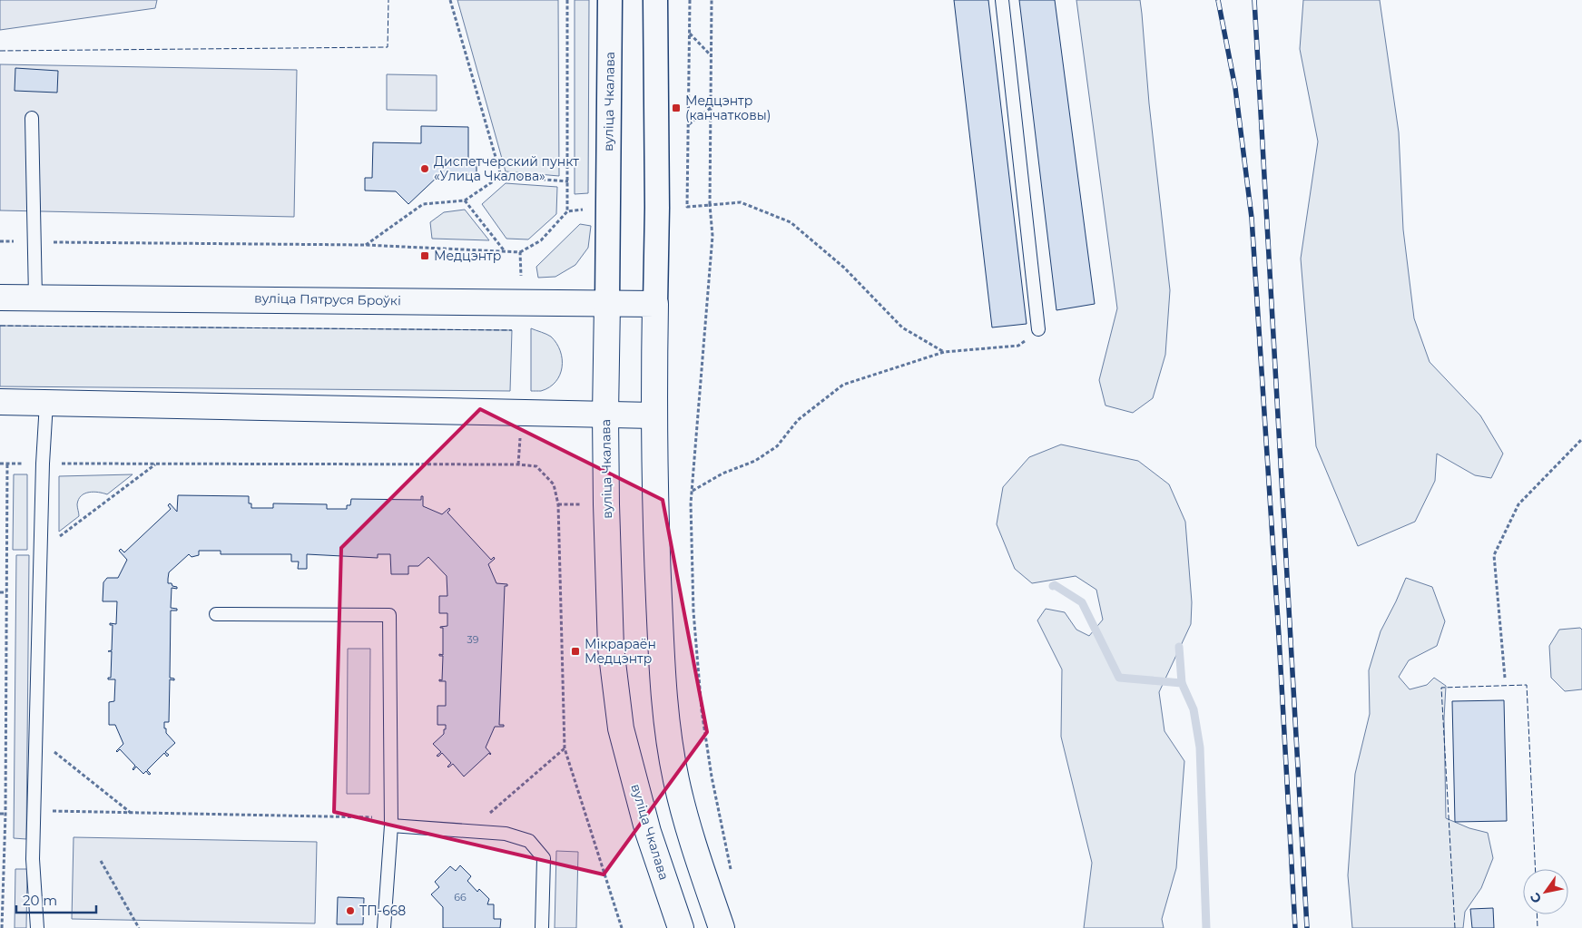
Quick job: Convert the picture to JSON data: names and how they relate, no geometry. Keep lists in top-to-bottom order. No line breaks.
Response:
{"streets":{"main road":["вуліца Чкалава","вуліца Пятруся Броўкі"]},"crossings":[["вуліца Чкалава","вуліца Пятруся Броўкі"]],"places":{"transit":["Медцэнтр (канчатковы)","Медцэнтр","Мікрараён Медцэнтр"],"other":["Диспетчерский пункт «Улица Чкалова»","ТП-668"]},"house_numbers":["39","66"],"scale_bar":"20 m","north":"bottom left"}
